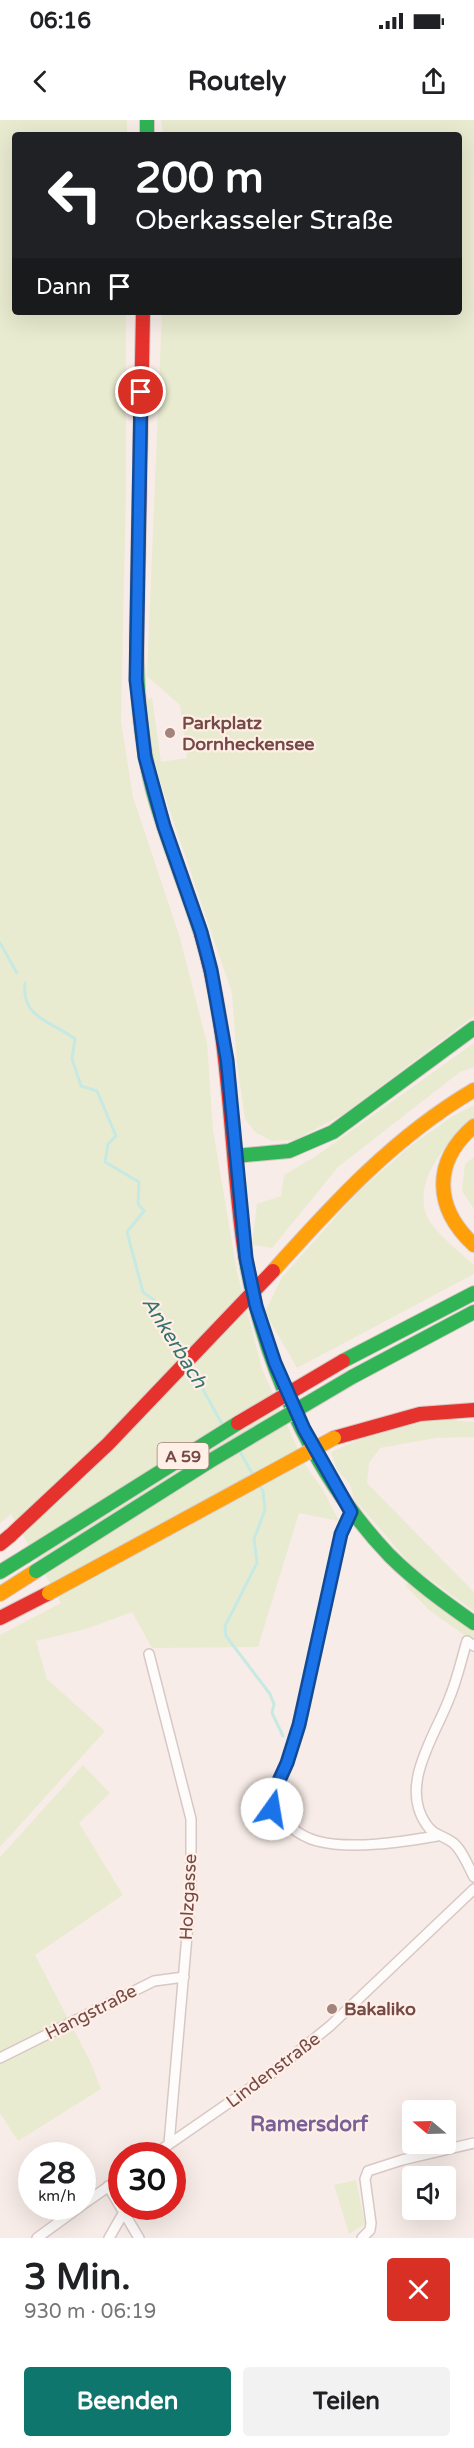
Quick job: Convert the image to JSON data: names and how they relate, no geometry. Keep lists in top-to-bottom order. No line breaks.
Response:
{"streets":{"main road":["A 59"],"street":["Holzgasse","Hangstraße","Lindenstraße"]},"crossings":[["Holzgasse","Hangstraße"]],"districts":["Ramersdorf"],"water":["Ankerbach"],"places":["Parkplatz Dornheckensee","Bakaliko"],"north":"left","page":{"status":"06:16","header":"Routely","turn":["200 m","Oberkasseler Straße"],"then":"Dann","speed":"28 km/h","limit":"30","heading":["3 Min.","930 m · 06:19"],"buttons":["Beenden","Teilen"]}}
